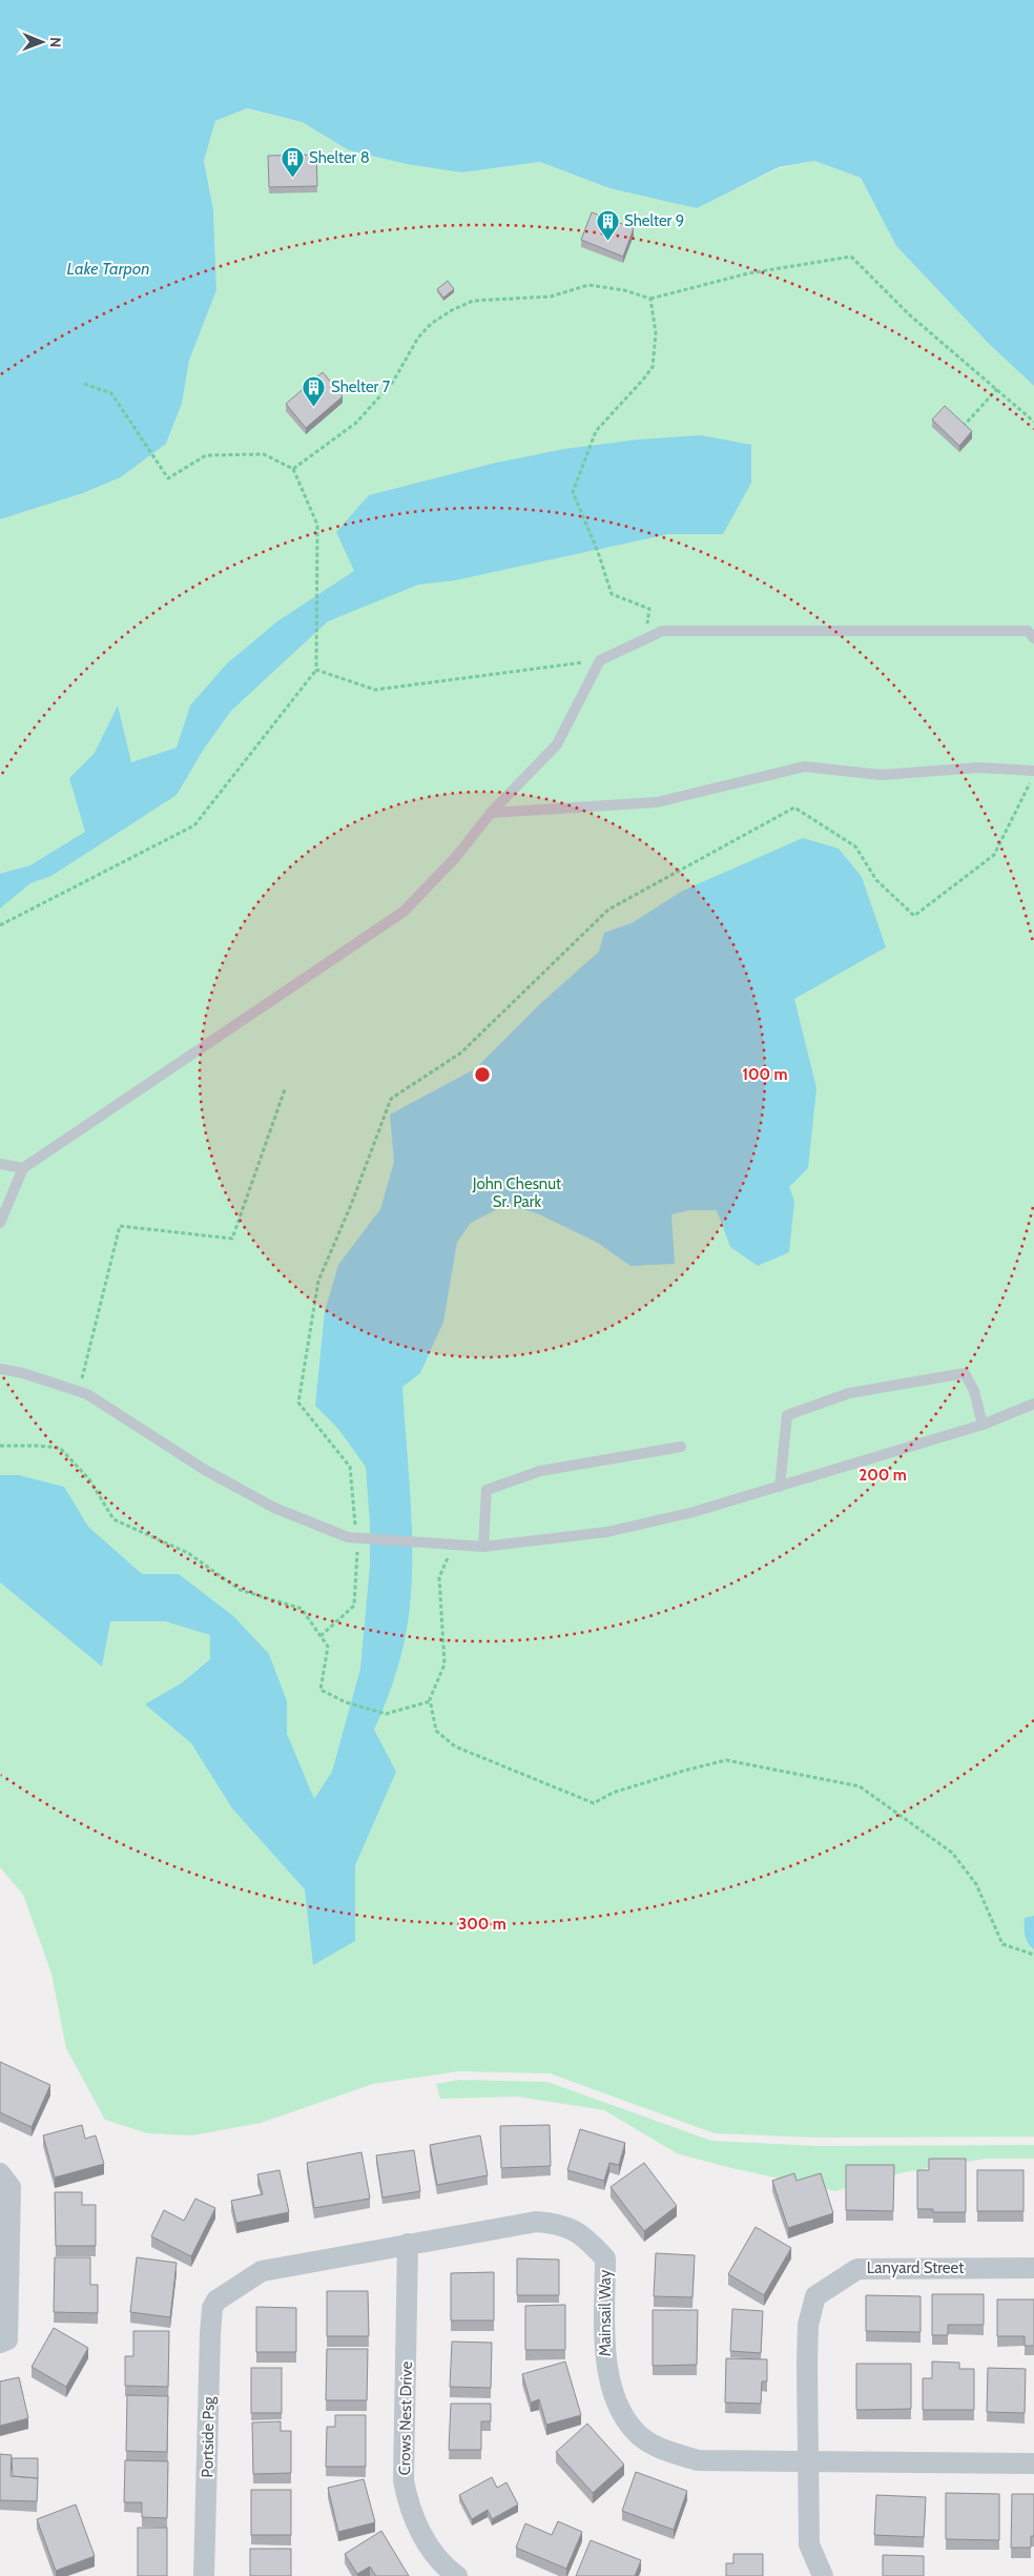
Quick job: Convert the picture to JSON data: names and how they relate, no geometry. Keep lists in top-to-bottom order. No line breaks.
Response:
{"streets":{"street":["Lanyard Street","Mainsail Way","Crows Nest Drive","Portside Psg"]},"crossings":[["Lanyard Street","Mainsail Way"],["Mainsail Way","Crows Nest Drive"],["Mainsail Way","Portside Psg"]],"water":["Lake Tarpon"],"parks":["John Chesnut Sr. Park"],"places":{"building":["Shelter 8","Shelter 9","Shelter 7"]},"north":"right","rings":["100 m","200 m","300 m"]}
